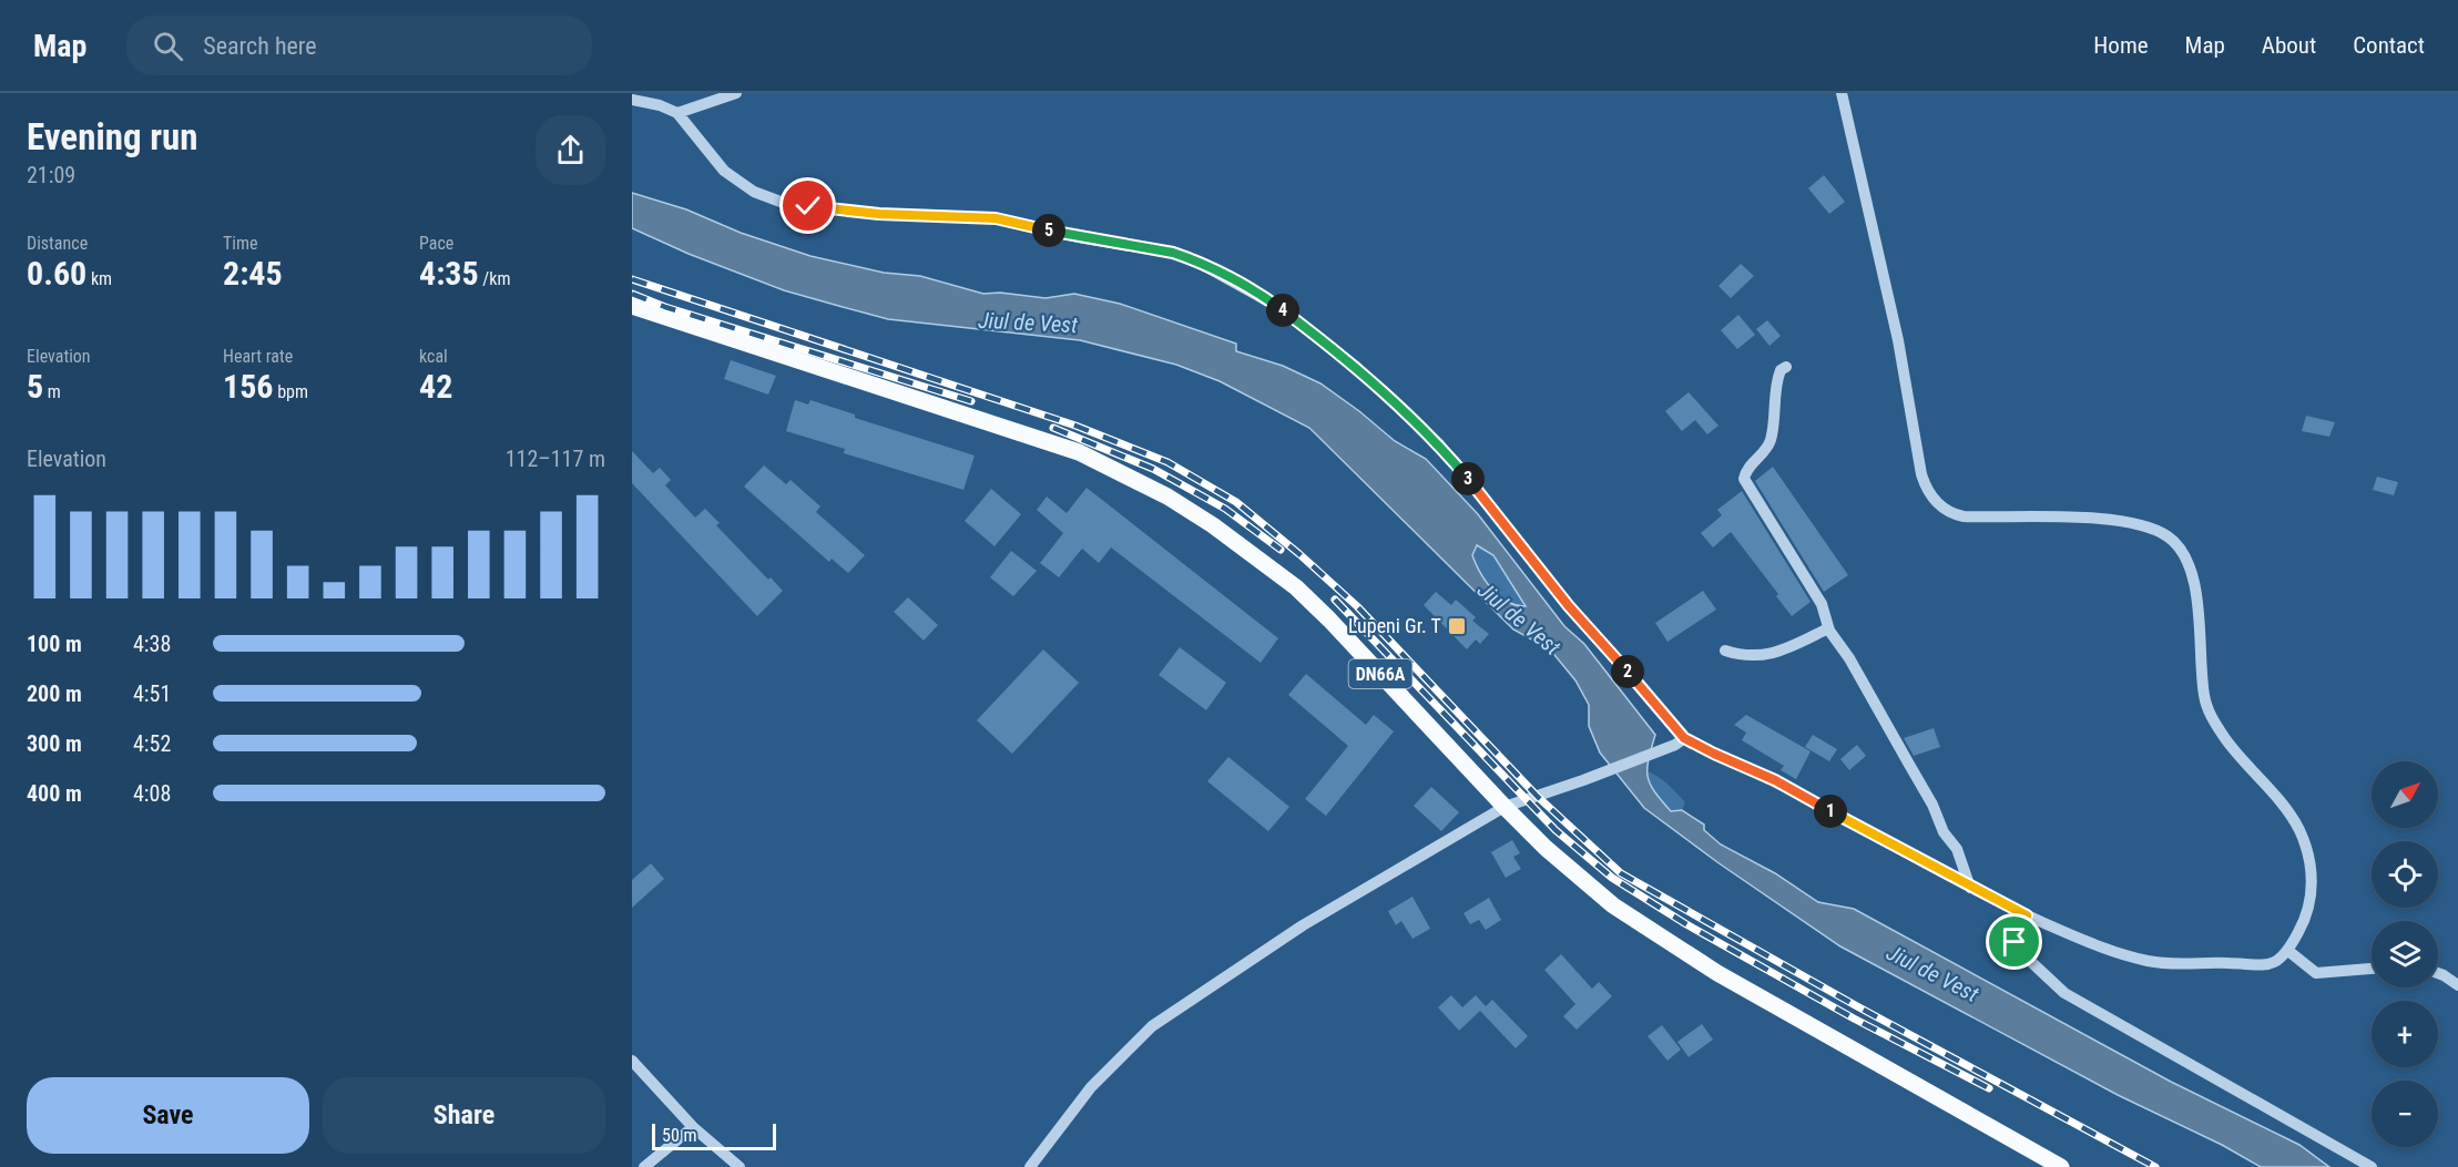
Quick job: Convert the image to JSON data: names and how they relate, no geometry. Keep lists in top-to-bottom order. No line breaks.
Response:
{"streets":{"main road":["DN66A"]},"water":["Jiul de Vest"],"places":{"transit":["Lupeni Gr. T"]},"scale_bar":"50 m","north":"top right","page":{"header":"Map","search":"Search here","nav":["Home","Map","About","Contact"],"heading":["Evening run","21:09"],"stats":[["Distance","0.60 km"],["Time","2:45"],["Pace","4:35 /km"],["Elevation","5 m"],["Heart rate","156 bpm"],["kcal","42"]],"pins":["5","4","3","2","1"],"chart":["Elevation","112–117 m"],"list":[{"name":"100 m","note":"4:38"},{"name":"200 m","note":"4:51"},{"name":"300 m","note":"4:52"},{"name":"400 m","note":"4:08"}],"map_buttons":["+","−"],"buttons":["Save","Share"],"scale":"50 m"}}
